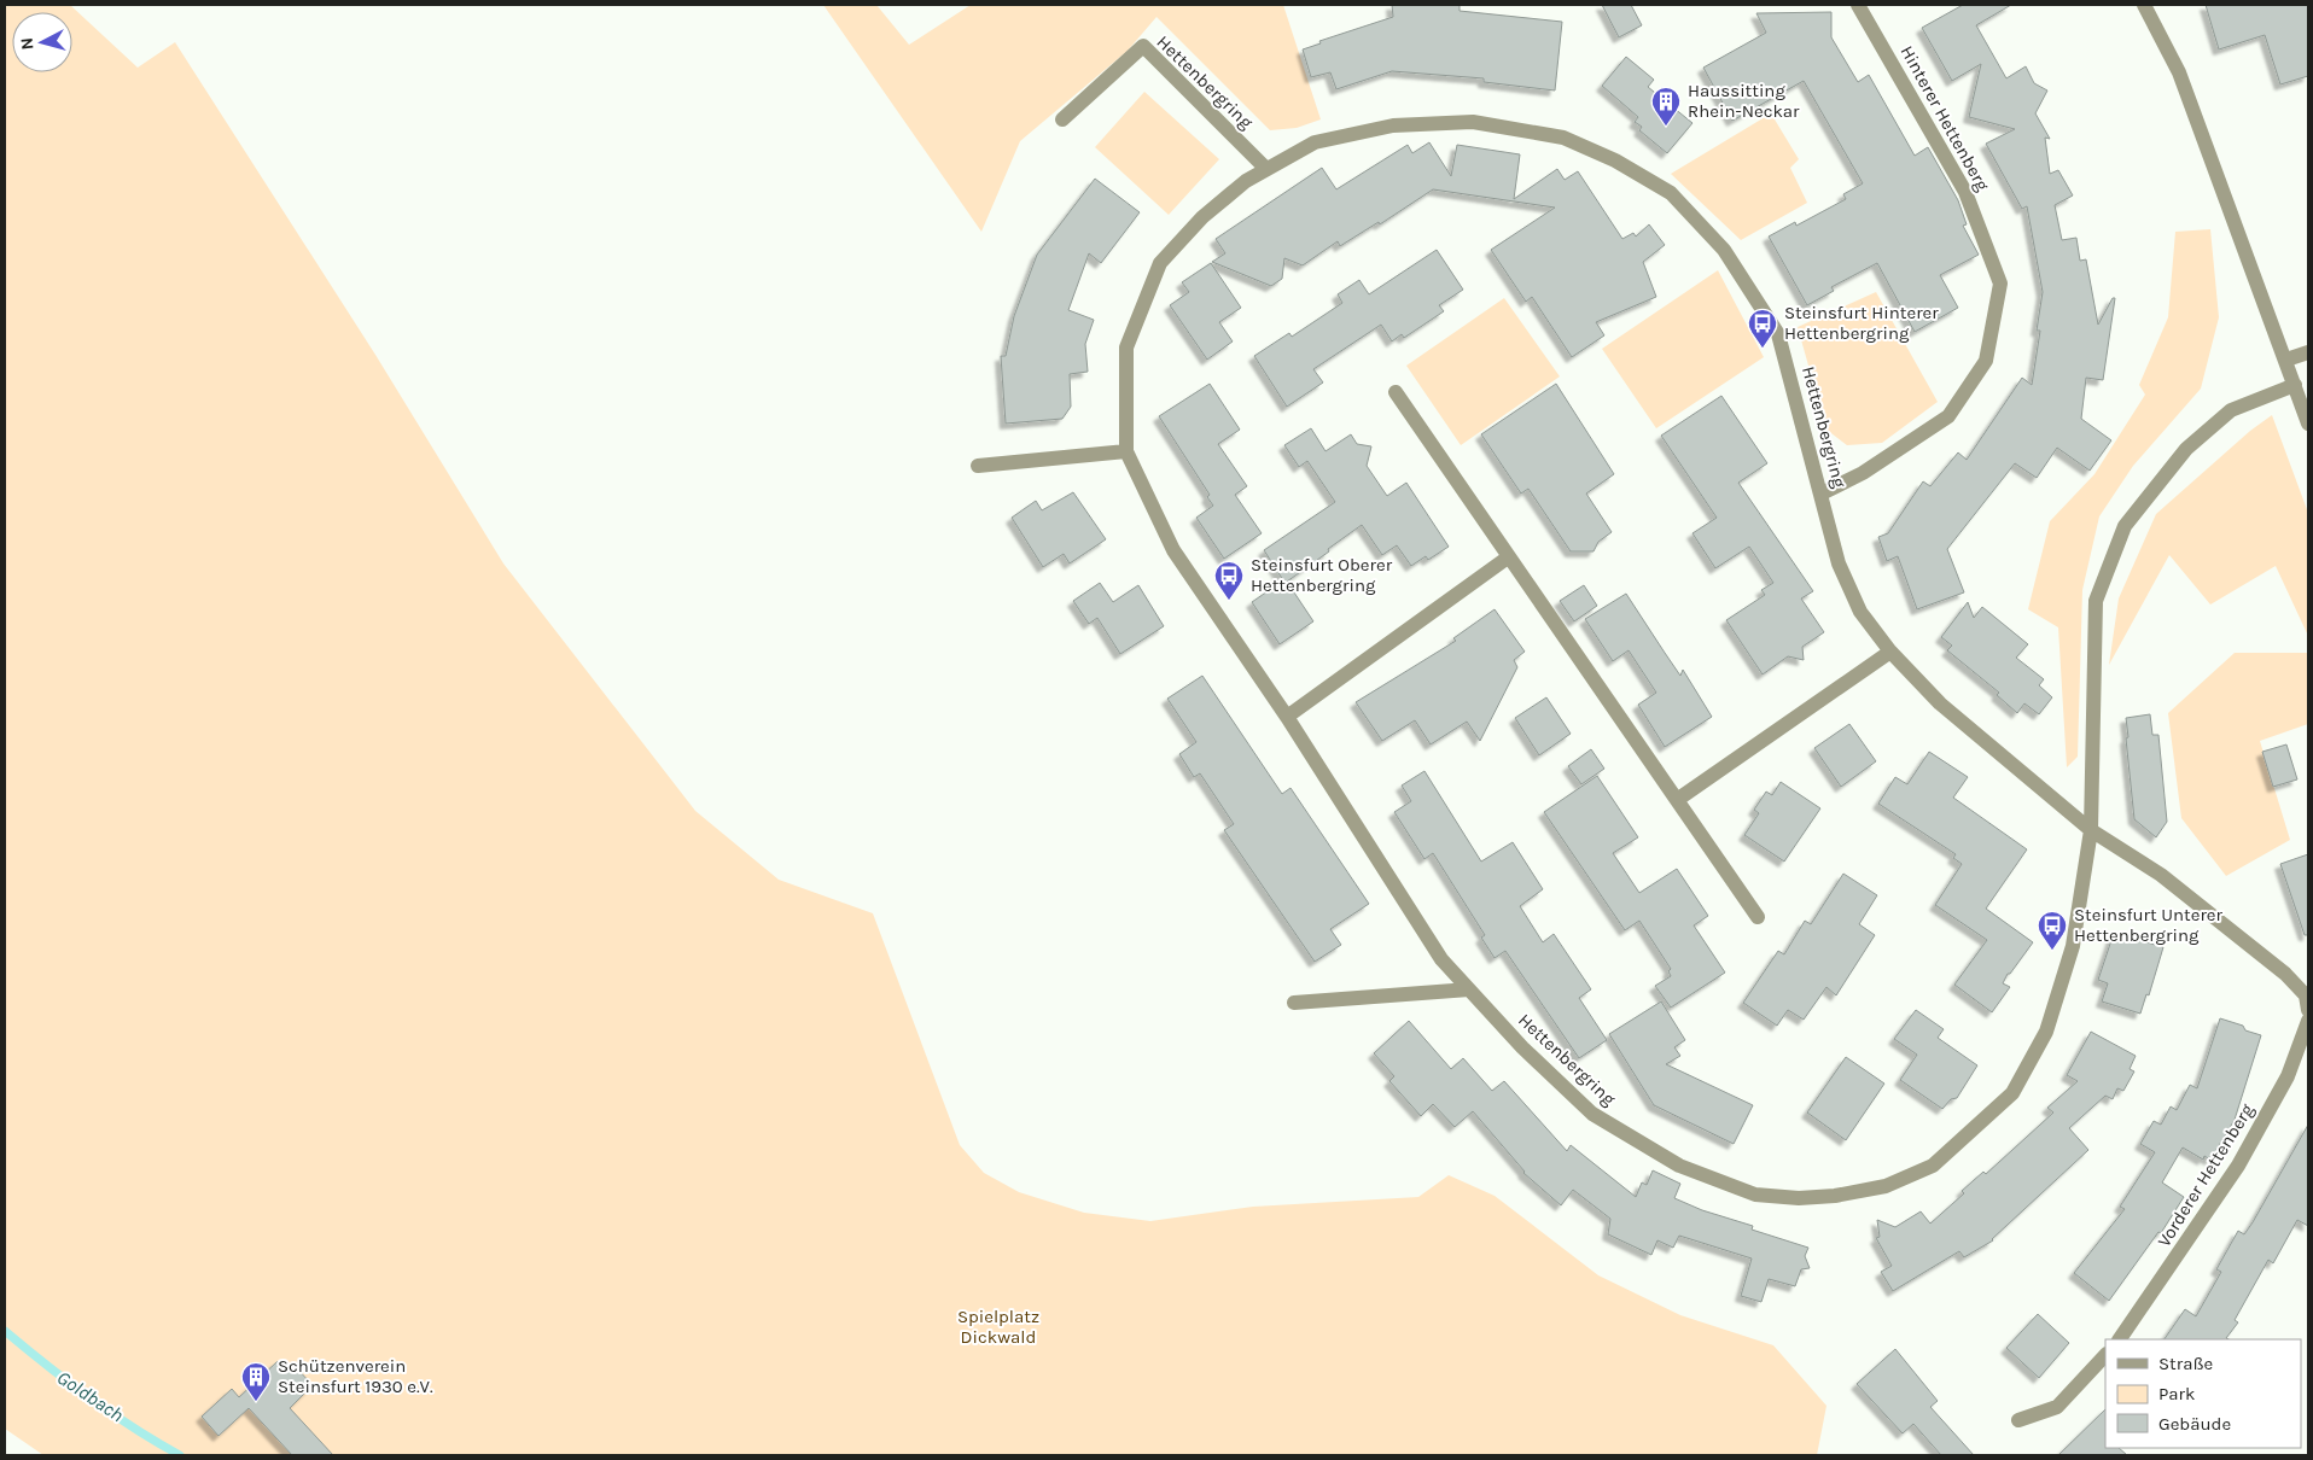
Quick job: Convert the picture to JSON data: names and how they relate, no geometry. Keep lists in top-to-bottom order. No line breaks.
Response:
{"streets":{"street":["Hettenbergring","Hinterer Hettenberg","Vorderer Hettenberg"]},"crossings":[["Hettenbergring","Hinterer Hettenberg"]],"water":["Goldbach"],"parks":["Spielplatz Dickwald"],"places":{"building":["Haussitting Rhein-Neckar","Schützenverein Steinsfurt 1930 e.V."],"bus stop":["Steinsfurt Hinterer Hettenbergring","Steinsfurt Oberer Hettenbergring","Steinsfurt Unterer Hettenbergring"]},"legend":["Straße","Park","Gebäude"],"north":"left"}
